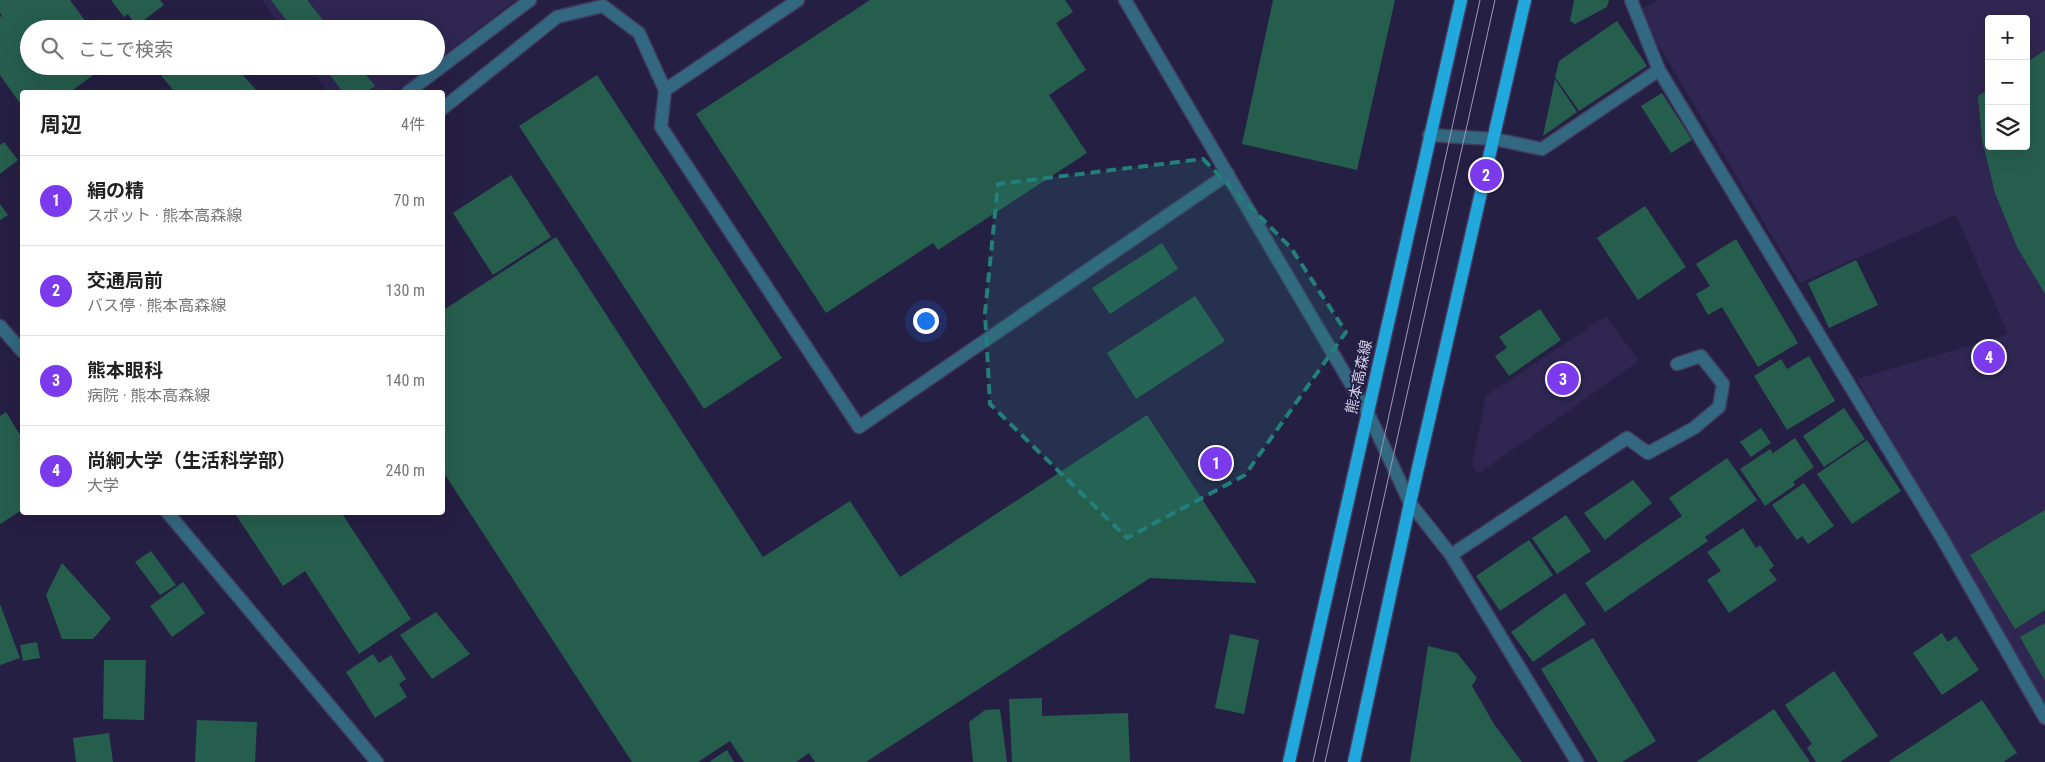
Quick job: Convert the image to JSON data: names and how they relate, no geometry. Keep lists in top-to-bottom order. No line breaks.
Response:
{"streets":{"main road":["熊本高森線"]},"page":{"map_buttons":["+","−"],"search":"ここで検索","heading":["周辺","4件"],"list":[{"mark":"1","name":"絹の精","note":"スポット · 熊本高森線","value":"70 m"},{"mark":"2","name":"交通局前","note":"バス停 · 熊本高森線","value":"130 m"},{"mark":"3","name":"熊本眼科","note":"病院 · 熊本高森線","value":"140 m"},{"mark":"4","name":"尚絅大学（生活科学部）","note":"大学","value":"240 m"}],"pins":["2","4","3","1"]}}
